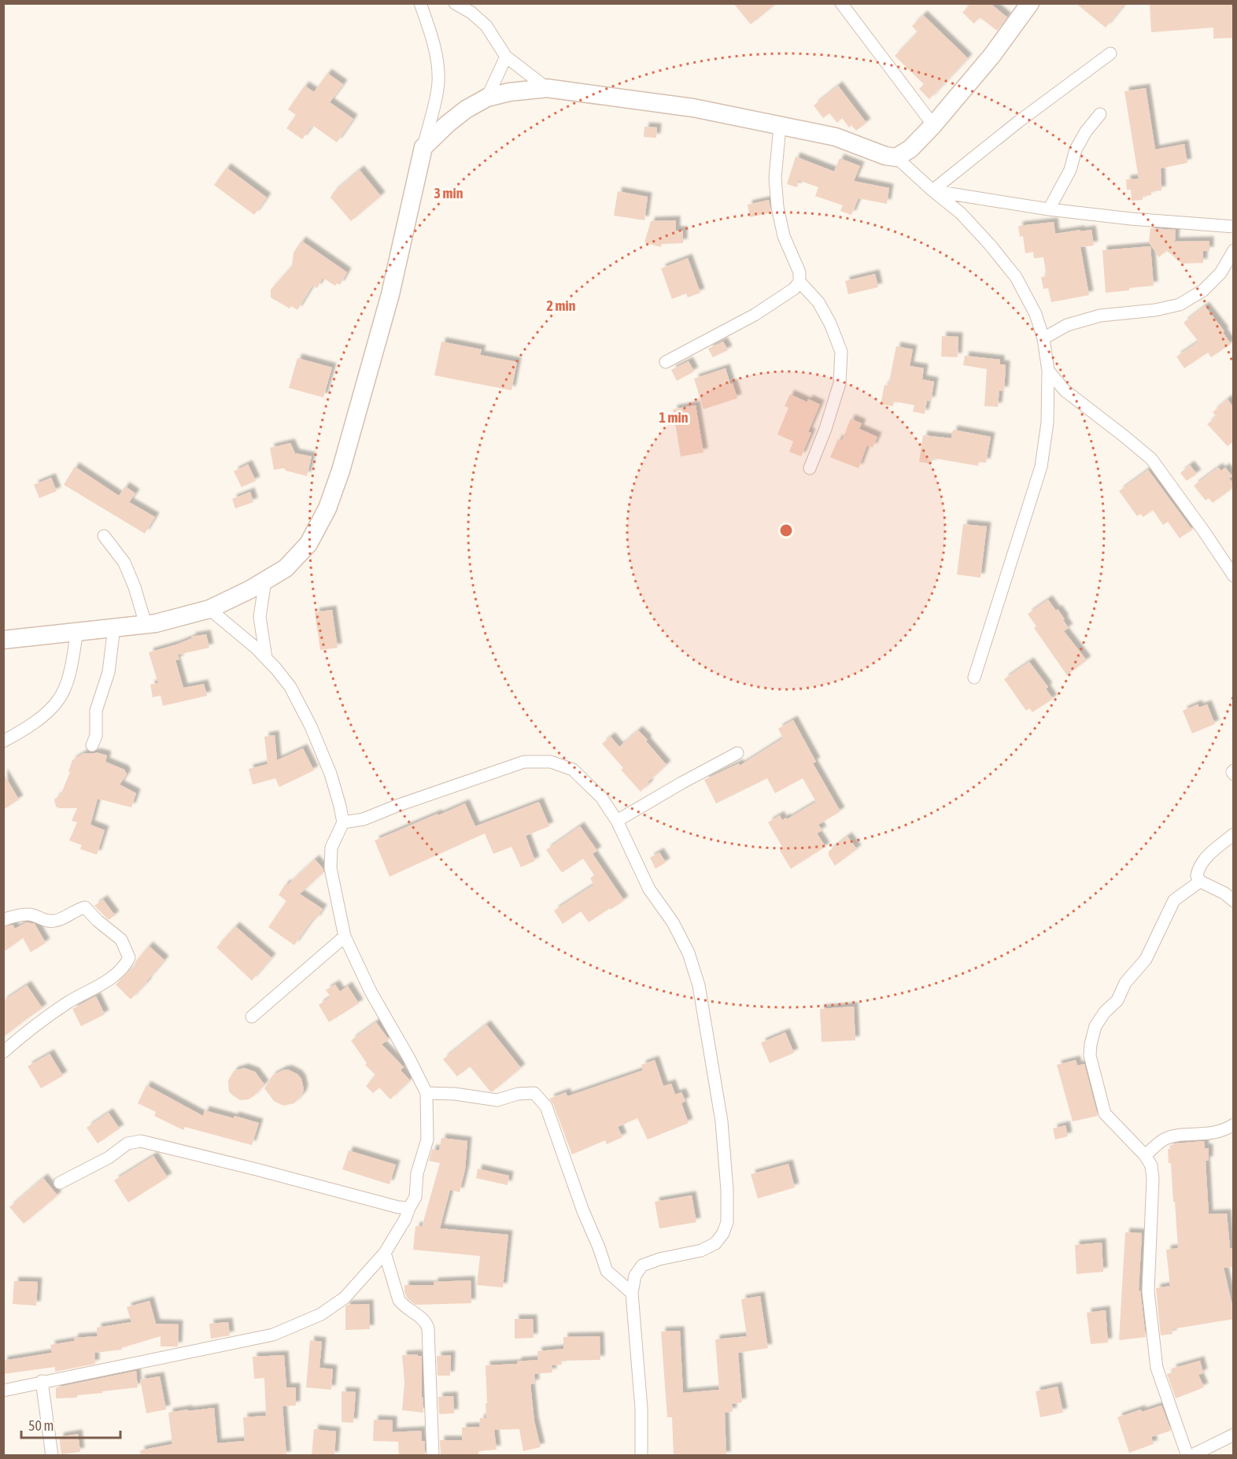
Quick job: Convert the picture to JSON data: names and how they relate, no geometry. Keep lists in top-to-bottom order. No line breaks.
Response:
{"scale_bar":"50 m","rings":["3 min","2 min","1 min"]}
